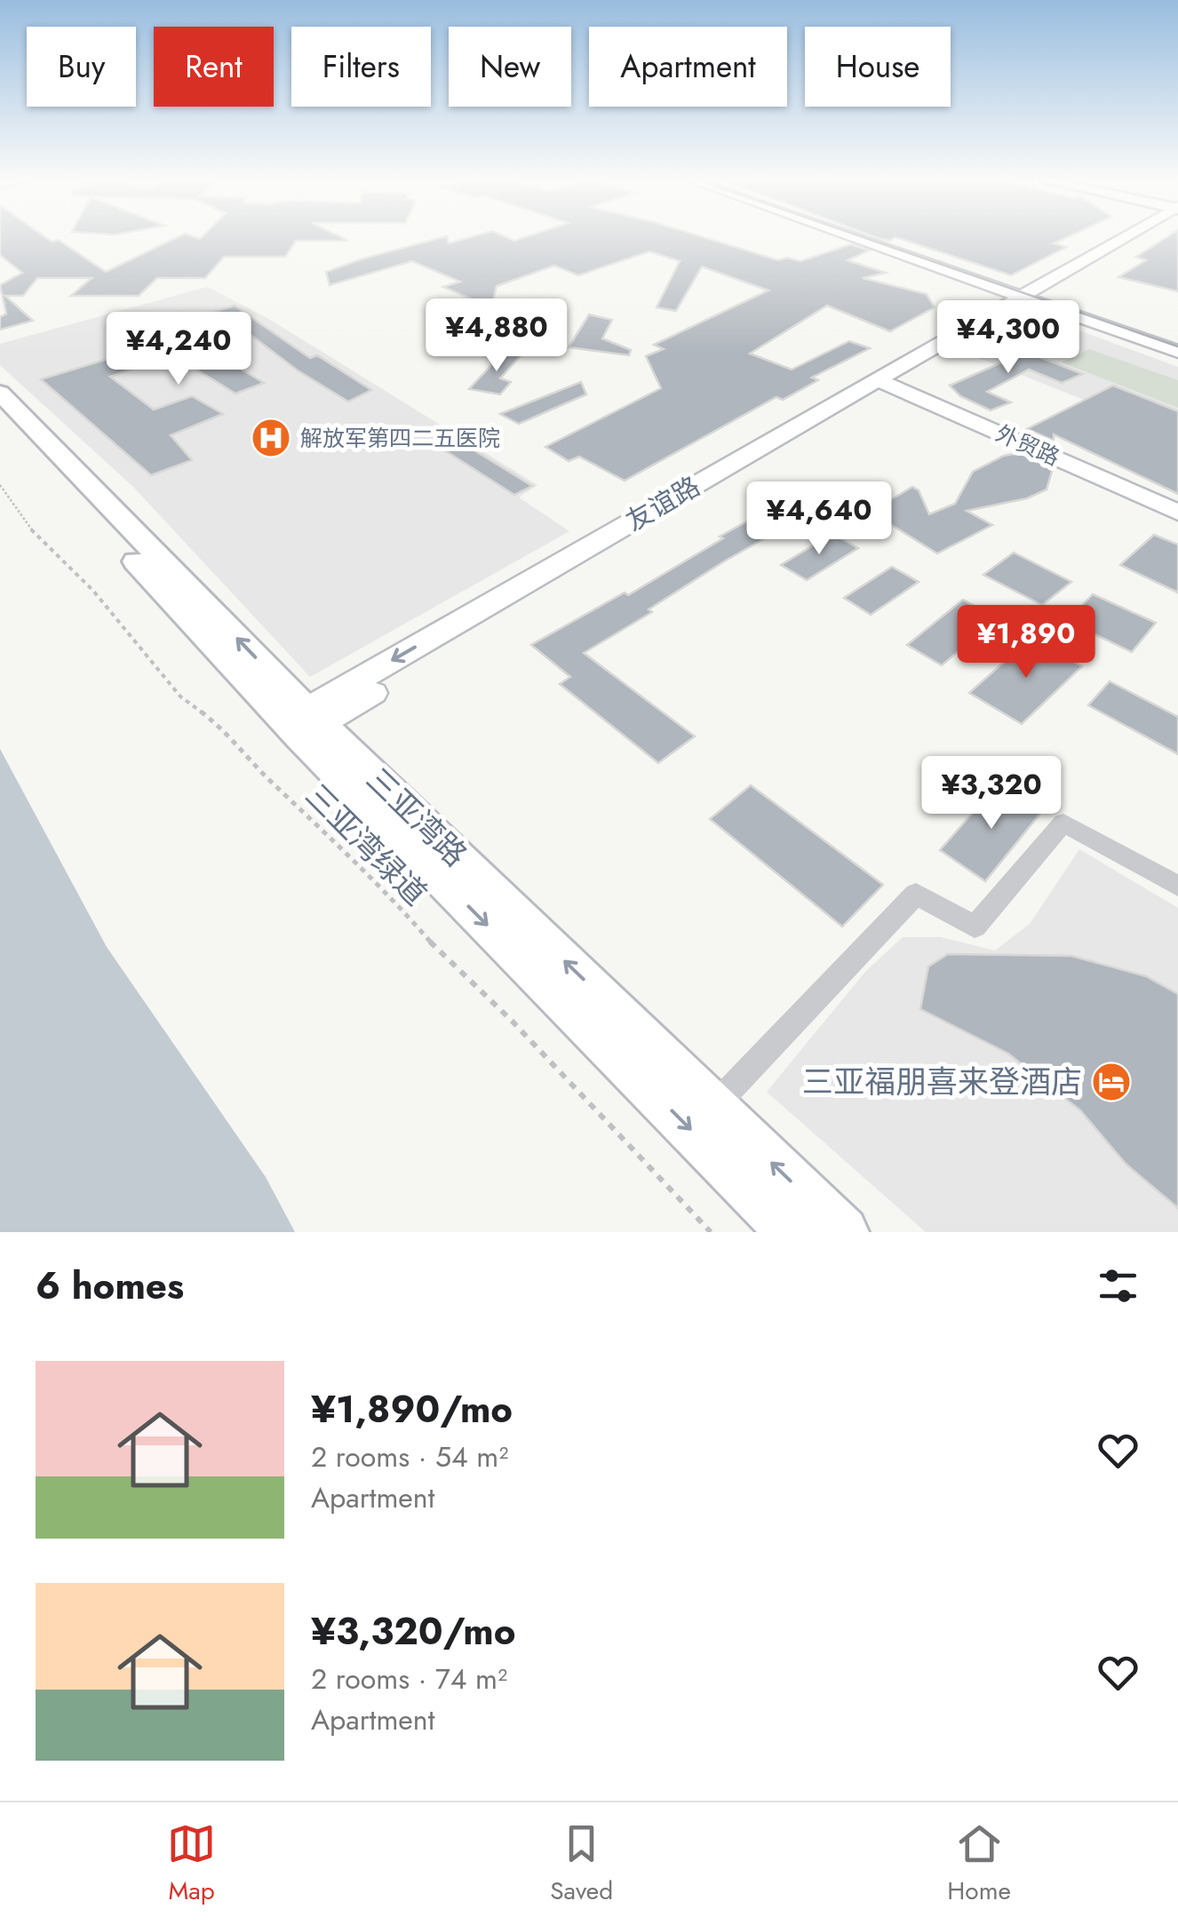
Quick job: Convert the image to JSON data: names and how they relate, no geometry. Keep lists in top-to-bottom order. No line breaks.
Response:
{"streets":{"main road":["外贸路","友谊路","三亚湾路"],"path":["三亚湾绿道"]},"crossings":[["外贸路","友谊路"],["友谊路","三亚湾路"]],"places":{"hospital":["解放军第四二五医院"],"hotel":["三亚福朋喜来登酒店"]},"page":{"chip":["Buy","Rent","Filters","New","Apartment","House"],"price":["¥4,880","¥4,300","¥4,240","¥4,640","¥1,890","¥3,320"],"heading":"6 homes","list":[{"name":"¥1,890/mo","note":"2 rooms · 54 m² · Apartment"},{"name":"¥3,320/mo","note":"2 rooms · 74 m² · Apartment"}],"tabs":["Map","Saved","Home"]}}
